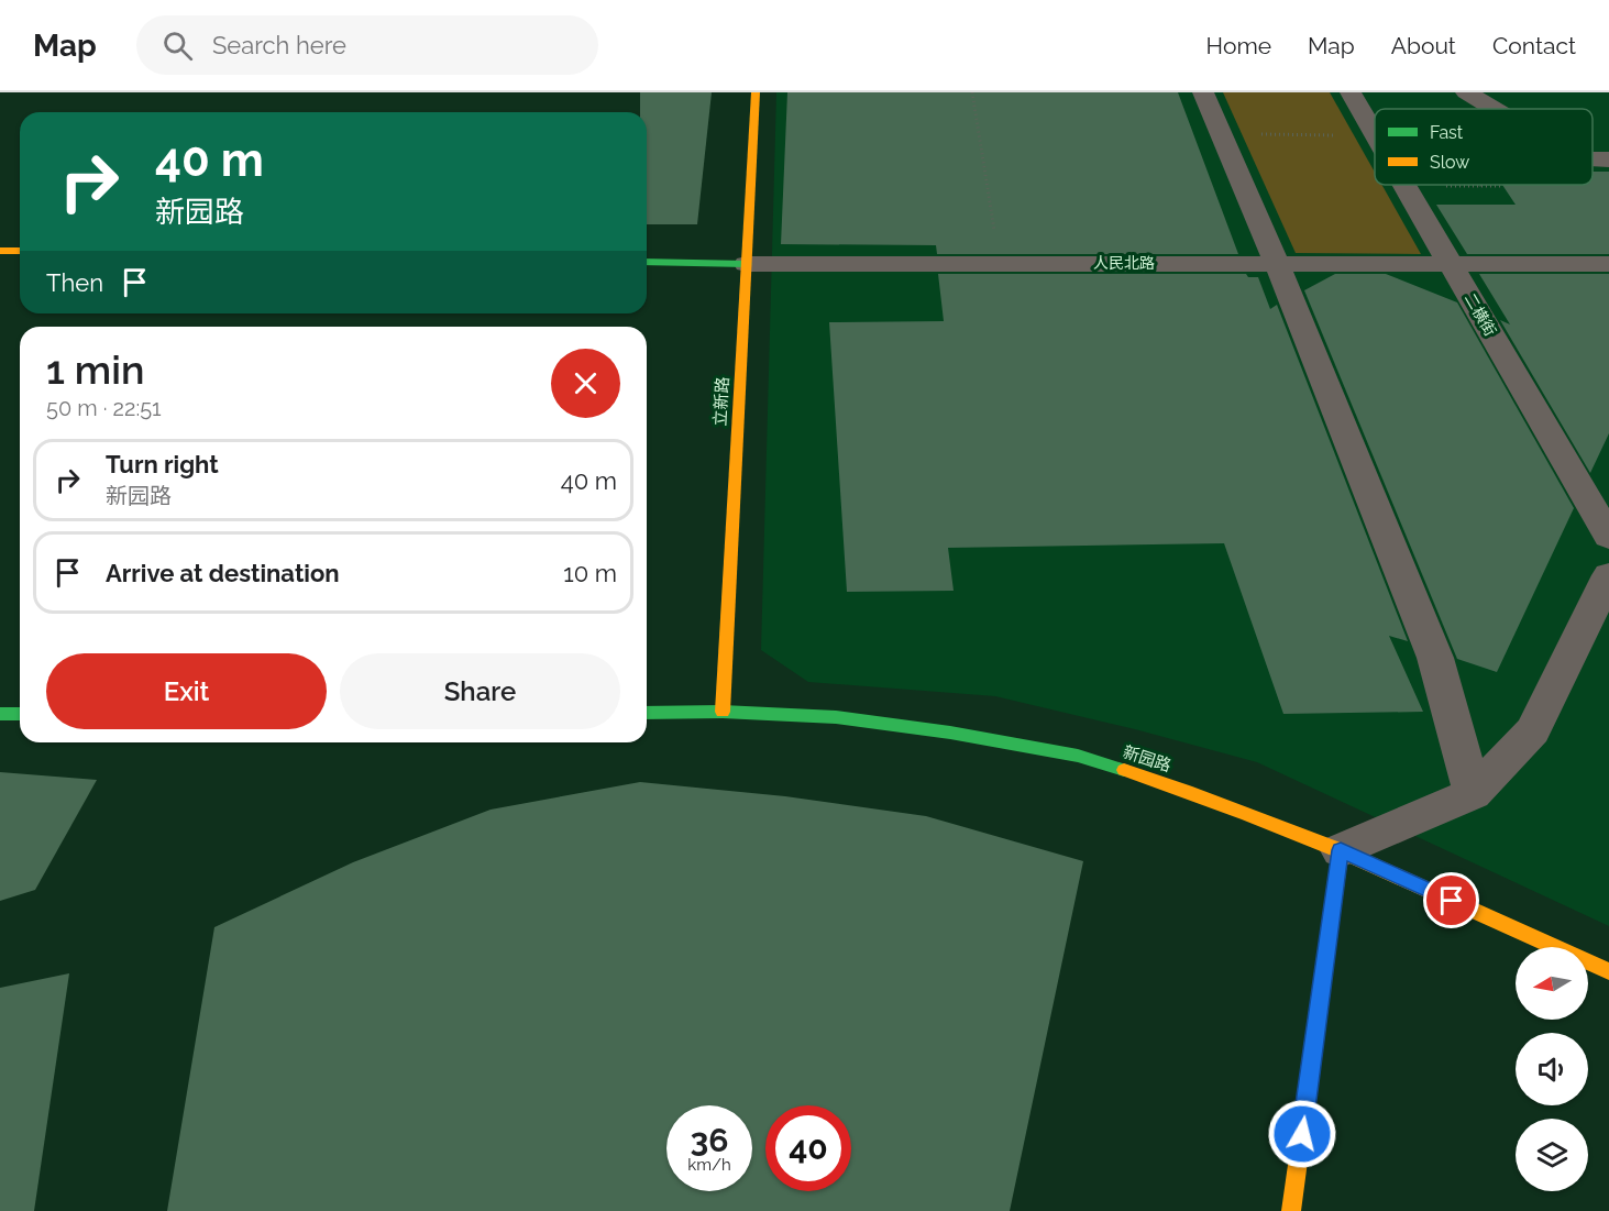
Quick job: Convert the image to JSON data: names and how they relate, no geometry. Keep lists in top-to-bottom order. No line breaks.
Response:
{"streets":{"street":["人民北路","二横街","立新路","新园路"]},"crossings":[["人民北路","二横街"],["人民北路","立新路"],["立新路","新园路"]],"legend":["Fast","Slow"],"north":"left","page":{"header":"Map","search":"Search here","nav":["Home","Map","About","Contact"],"turn":["40 m","新园路"],"then":"Then","heading":["1 min","50 m · 22:51"],"list":[{"name":"Turn right","note":"新园路","value":"40 m"},{"name":"Arrive at destination","value":"10 m"}],"buttons":["Exit","Share"],"speed":"36 km/h","limit":"40"}}
